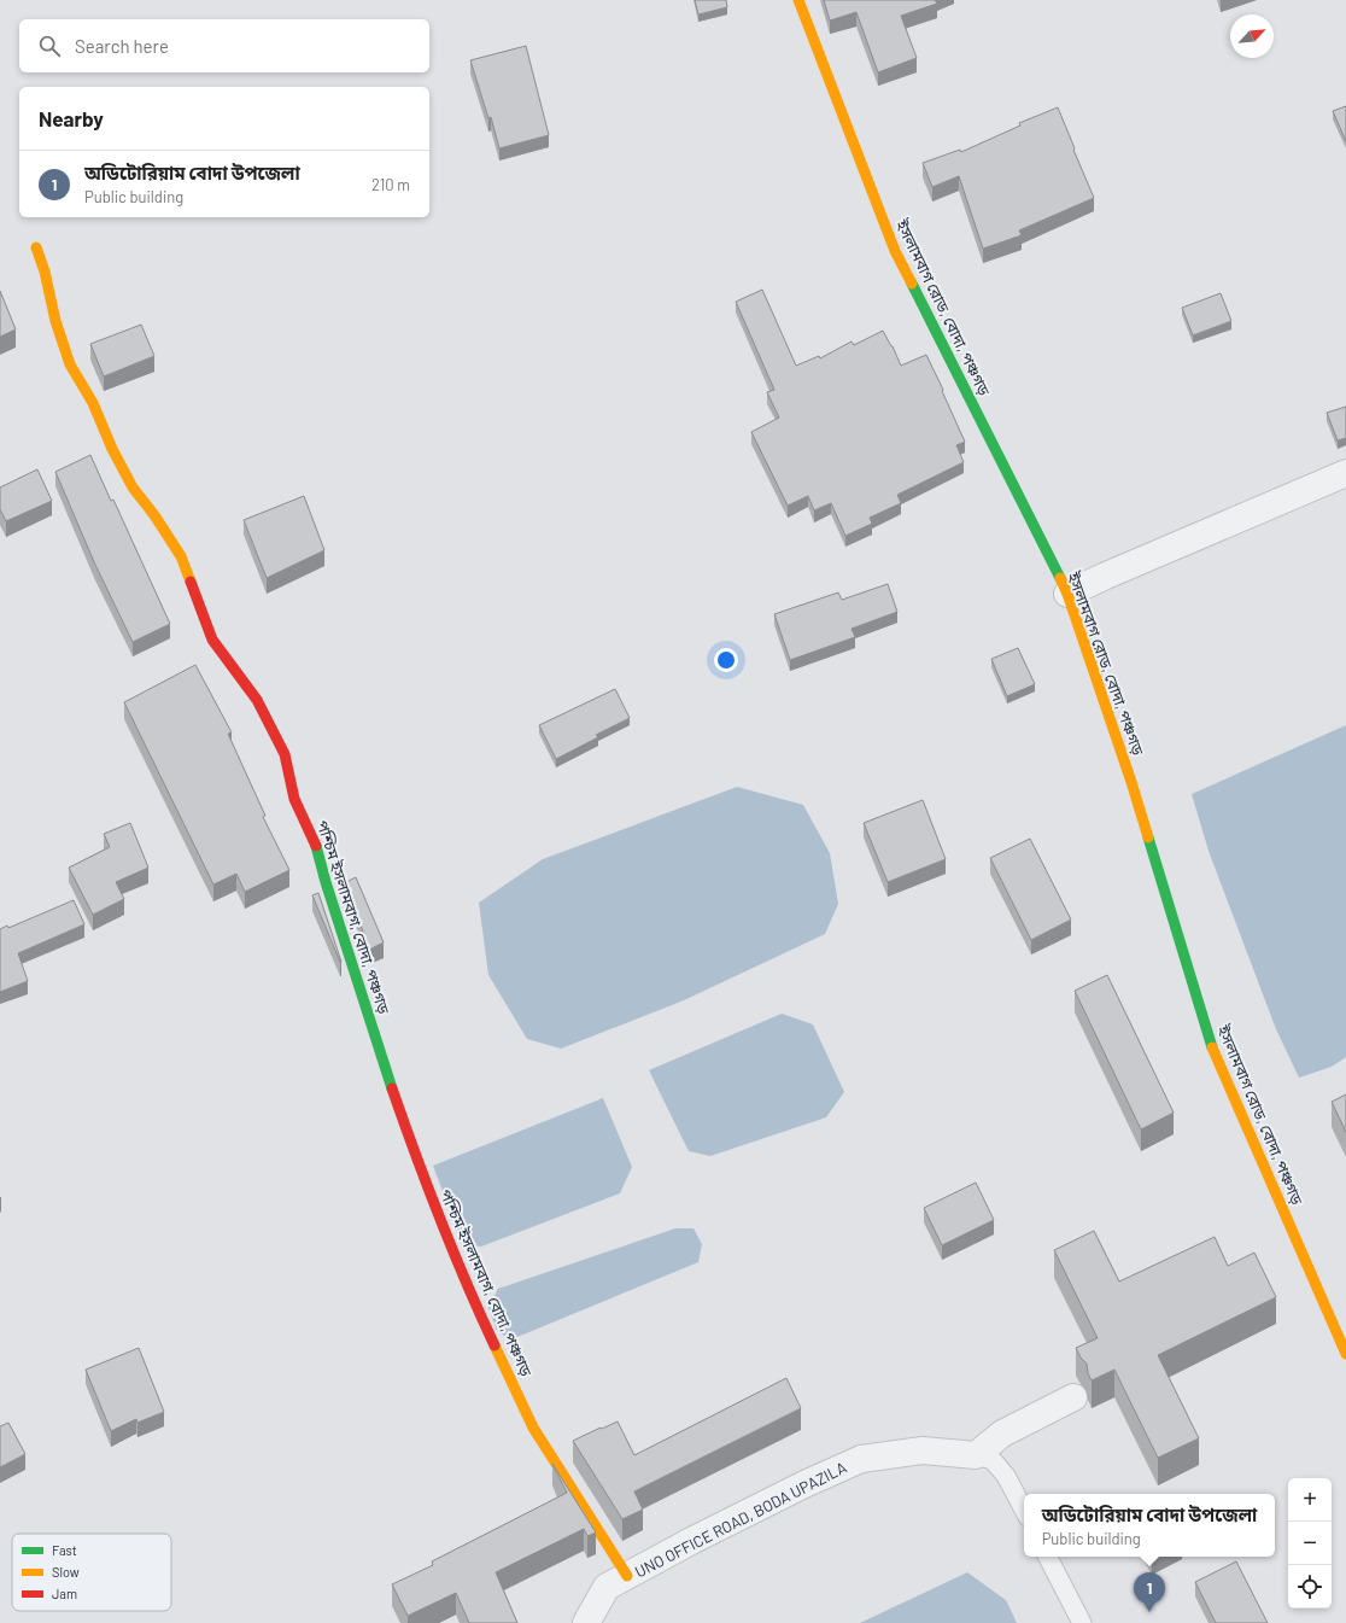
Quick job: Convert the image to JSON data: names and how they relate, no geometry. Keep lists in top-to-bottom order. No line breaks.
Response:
{"streets":{"street":["ইসলামবাগ রোড, বোদা, পঞ্চগড়","পশ্চিম ইসলামবাগ, বোদা, পঞ্চগড়","UNO OFFICE ROAD, BODA UPAZILA"]},"crossings":[["পশ্চিম ইসলামবাগ, বোদা, পঞ্চগড়","UNO OFFICE ROAD, BODA UPAZILA"]],"legend":["Fast","Slow","Jam"],"north":"top right","page":{"search":"Search here","heading":"Nearby","list":[{"mark":"1","name":"অডিটোরিয়াম বোদা উপজেলা","note":"Public building","value":"210 m"}],"map_buttons":["+","−"],"popup":["অডিটোরিয়াম বোদা উপজেলা","Public building"],"pins":"1"}}
